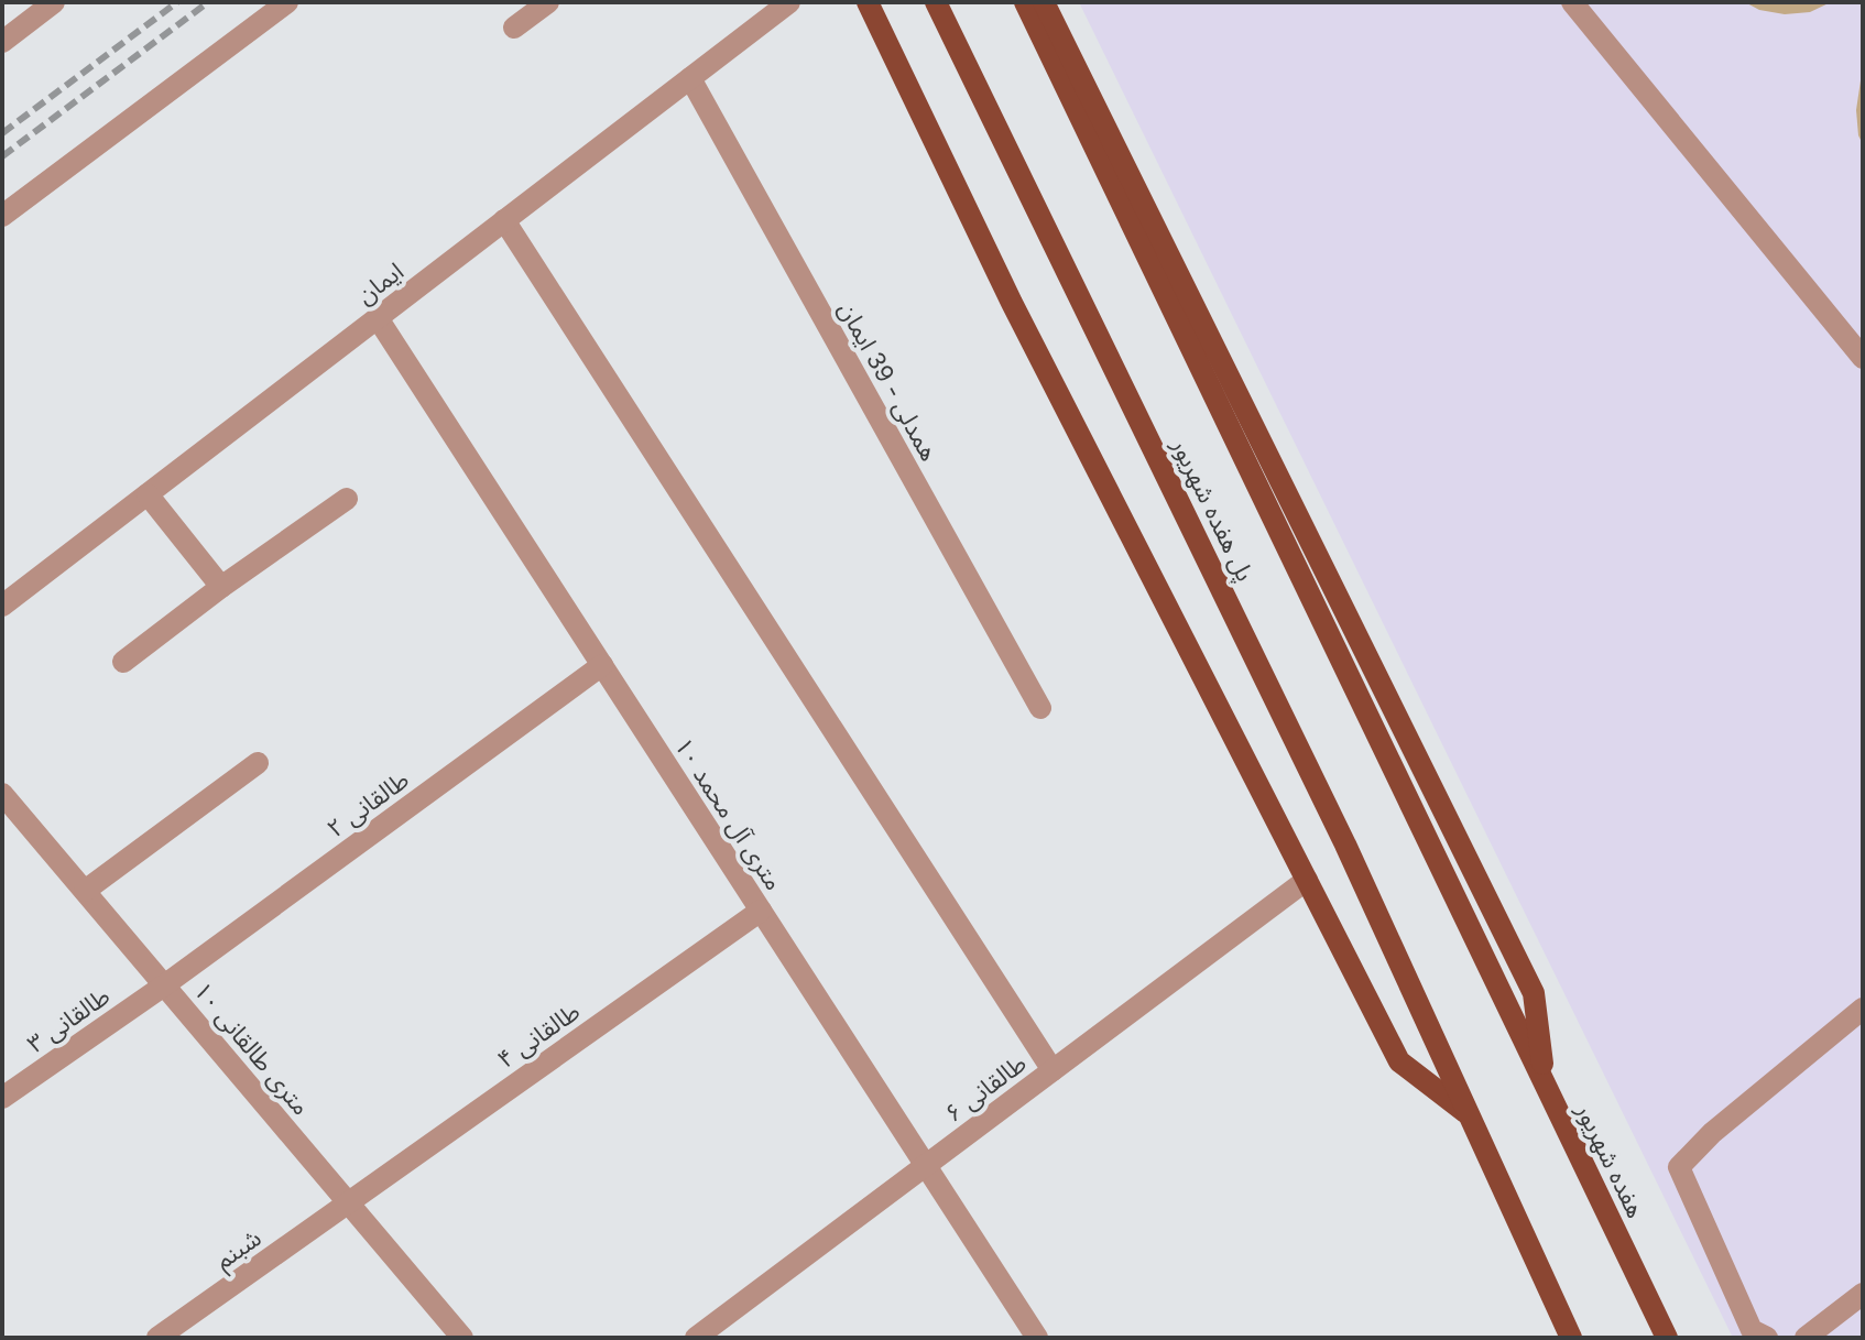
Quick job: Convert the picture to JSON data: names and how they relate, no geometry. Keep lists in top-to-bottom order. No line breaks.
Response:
{"streets":{"main road":["پل هفده شهریور","هفده شهریور"],"street":["ایمان","همدلی - 39 ایمان","طالقانی ۲","۱۰ متری آل محمد","طالقانی ۳","طالقانی ۴","۱۰ متری طالقانی","طالقانی ۶","شبنم"]},"crossings":[["ایمان","همدلی - 39 ایمان"],["ایمان","۱۰ متری آل محمد"],["پل هفده شهریور","هفده شهریور"],["طالقانی ۲","۱۰ متری آل محمد"],["طالقانی ۲","طالقانی ۳"],["طالقانی ۲","۱۰ متری طالقانی"],["۱۰ متری آل محمد","طالقانی ۴"],["۱۰ متری آل محمد","طالقانی ۶"],["طالقانی ۳","۱۰ متری طالقانی"],["طالقانی ۴","۱۰ متری طالقانی"],["طالقانی ۴","شبنم"],["۱۰ متری طالقانی","شبنم"]]}
